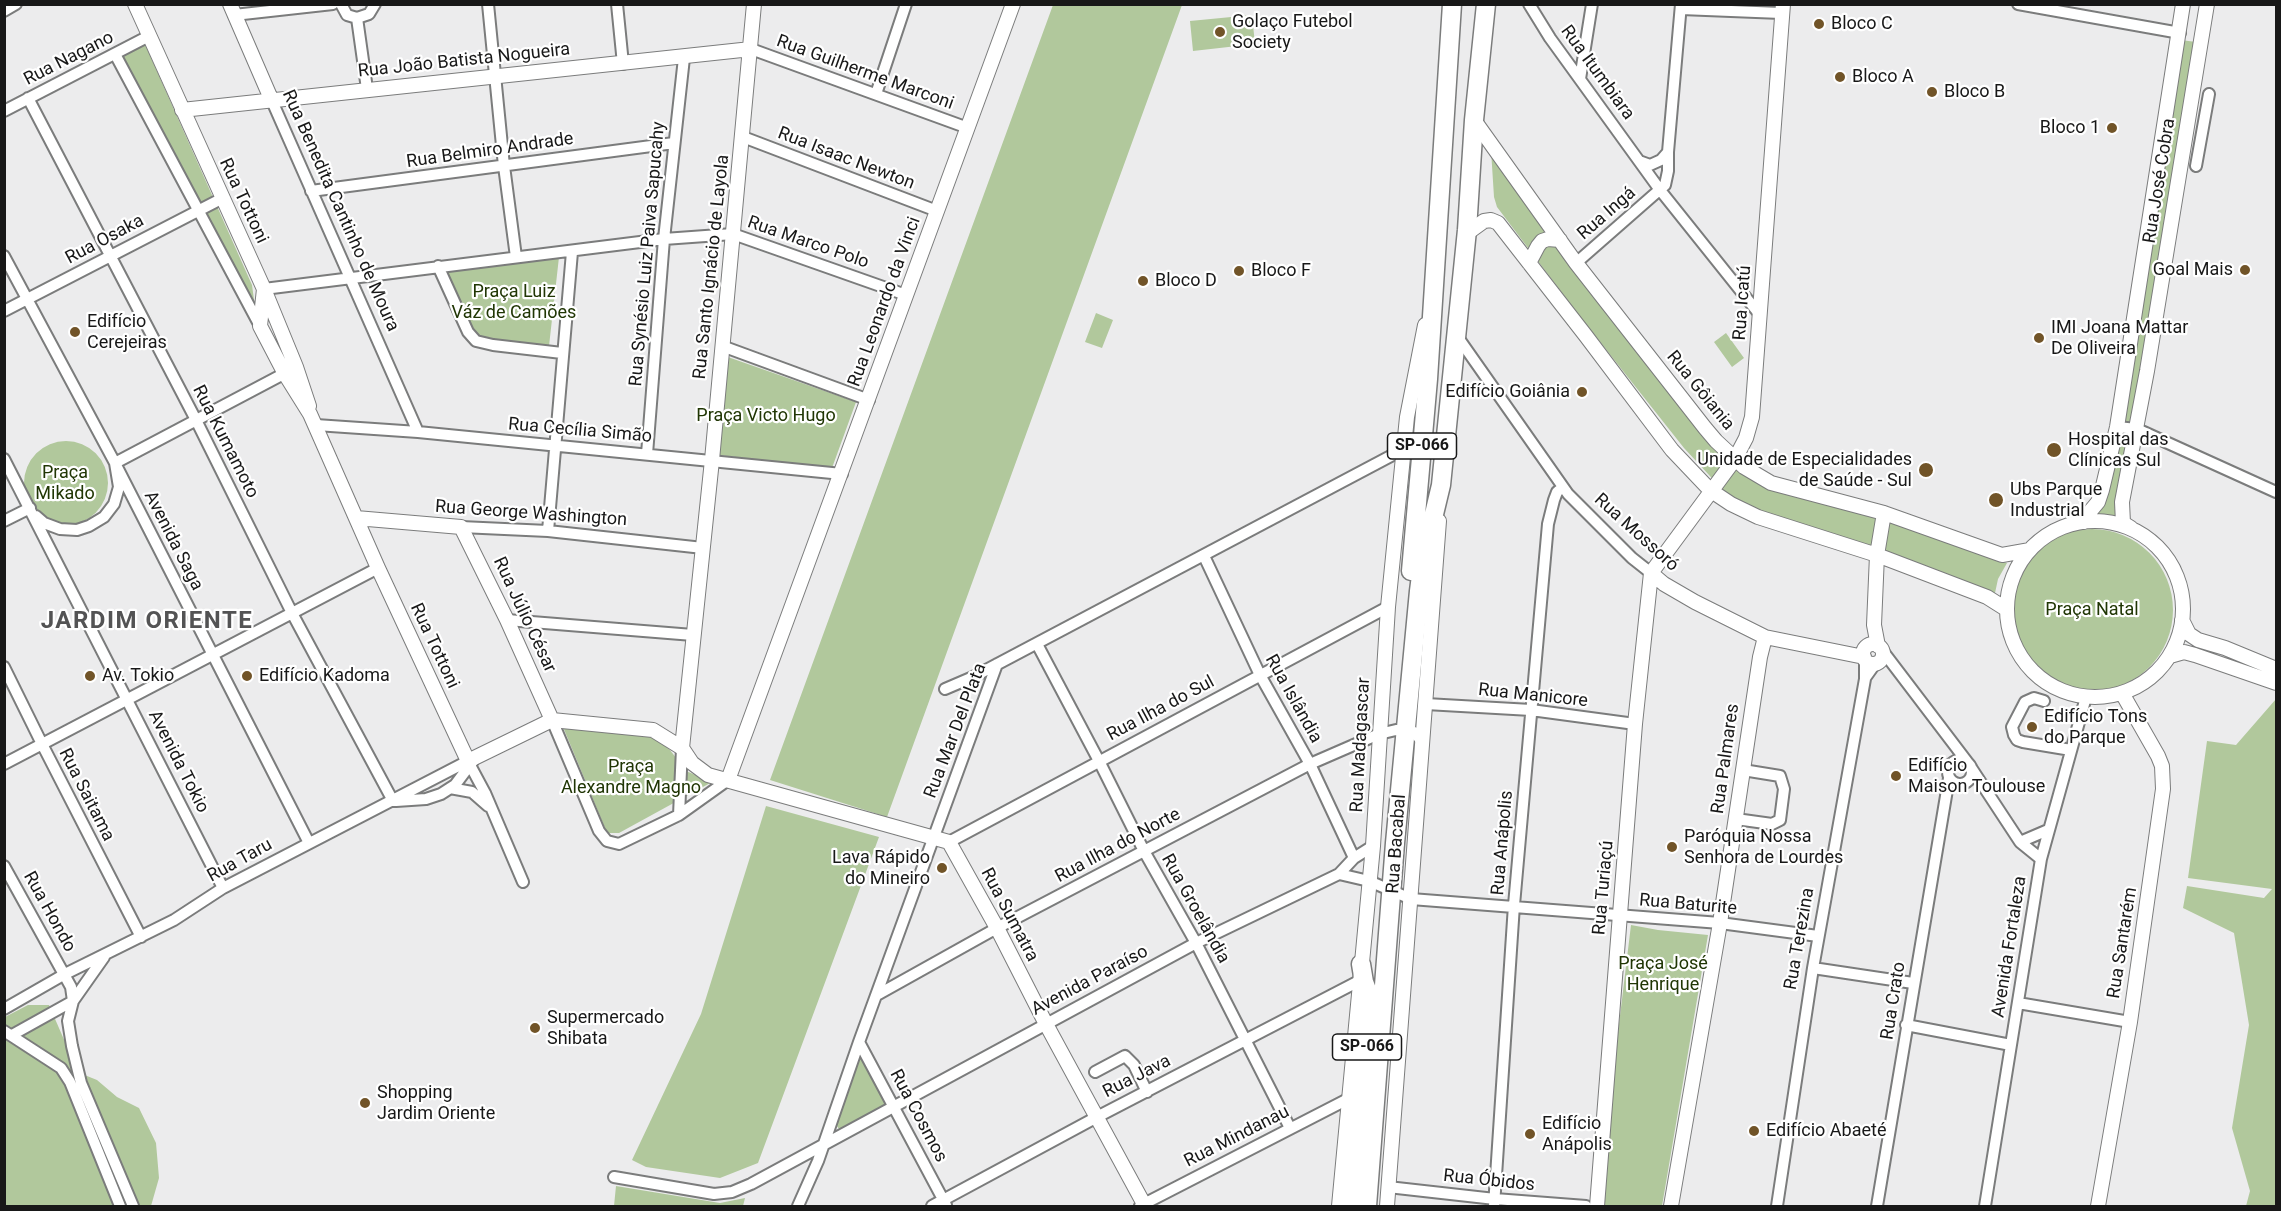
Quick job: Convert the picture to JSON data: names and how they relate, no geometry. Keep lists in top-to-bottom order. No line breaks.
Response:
{"streets":{"main road":["SP-066"],"street":["Rua Nagano","Rua João Batista Nogueira","Rua Guilherme Marconi","Rua Itumbiara","Rua Belmiro Andrade","Rua Isaac Newton","Rua José Cobra","Rua Tottoni","Rua Benedita Cantinho de Moura","Rua Ingá","Rua Osaka","Rua Marco Polo","Rua Synésio Luiz Paiva Sapucahy","Rua Santo Ignácio de Layola","Rua Leonardo da Vinci","Rua Icatú","Rua Gôiania","Rua Cecília Simão","Rua Kumamoto","Rua George Washington","Rua Mossoró","Avenida Saga","Rua Júlio César","Rua Manicore","Rua Islândia","Rua Ilha do Sul","Rua Mar Del Plata","Rua Madagascar","Rua Palmares","Avenida Tokio","Rua Saitama","Rua Anápolis","Rua Bacabal","Rua Ilha do Norte","Rua Taru","Rua Turiaçú","Rua Baturite","Rua Groelândia","Rua Hondo","Rua Sumatra","Rua Terezina","Rua Santarém","Avenida Fortaleza","Avenida Paraíso","Rua Crato","Rua Java","Rua Cosmos","Rua Mindanau","Rua Óbidos"]},"crossings":[["Rua Nagano","Rua Tottoni"],["Rua Nagano","Rua Kumamoto"],["Rua João Batista Nogueira","Rua Guilherme Marconi"],["Rua João Batista Nogueira","Rua Tottoni"],["Rua João Batista Nogueira","Rua Benedita Cantinho de Moura"],["Rua João Batista Nogueira","Rua Synésio Luiz Paiva Sapucahy"],["Rua João Batista Nogueira","Rua Santo Ignácio de Layola"],["Rua Guilherme Marconi","Rua Santo Ignácio de Layola"],["Rua Guilherme Marconi","Rua Leonardo da Vinci"],["Rua Itumbiara","Rua Ingá"],["Rua Belmiro Andrade","Rua Benedita Cantinho de Moura"],["Rua Belmiro Andrade","Rua Synésio Luiz Paiva Sapucahy"],["Rua Isaac Newton","Rua Santo Ignácio de Layola"],["Rua Isaac Newton","Rua Leonardo da Vinci"],["Rua José Cobra","Rua Gôiania"],["Rua José Cobra","Rua Santarém"],["Rua José Cobra","Avenida Fortaleza"],["Rua Tottoni","Rua Osaka"],["Rua Tottoni","Rua Cecília Simão"],["Rua Tottoni","Rua George Washington"],["Rua Tottoni","Rua Taru"],["Rua Benedita Cantinho de Moura","Rua Cecília Simão"],["Rua Ingá","Rua Gôiania"],["Rua Osaka","Rua Kumamoto"],["Rua Osaka","Avenida Saga"],["Rua Marco Polo","Rua Santo Ignácio de Layola"],["Rua Marco Polo","Rua Leonardo da Vinci"],["Rua Synésio Luiz Paiva Sapucahy","Rua Cecília Simão"],["Rua Santo Ignácio de Layola","Rua Cecília Simão"],["Rua Santo Ignácio de Layola","Rua George Washington"],["Rua Leonardo da Vinci","Rua Cecília Simão"],["Rua Icatú","Rua Gôiania"],["Rua Icatú","Rua Mossoró"],["Rua Icatú","Rua Turiaçú"],["Rua Gôiania","SP-066"],["Rua Gôiania","Rua Terezina"],["Rua Gôiania","Rua Santarém"],["Rua Gôiania","Avenida Fortaleza"],["Rua Kumamoto","Rua Taru"],["SP-066","Rua Mossoró"],["SP-066","Rua Madagascar"],["SP-066","Rua Bacabal"],["SP-066","Rua Ilha do Norte"],["SP-066","Rua Baturite"],["Rua George Washington","Rua Júlio César"],["Rua Mossoró","Rua Palmares"],["Rua Mossoró","Rua Anápolis"],["Rua Mossoró","Rua Turiaçú"],["Rua Mossoró","Rua Terezina"],["Avenida Saga","Rua Taru"],["Rua Júlio César","Rua Taru"],["Rua Manicore","Rua Anápolis"],["Rua Manicore","Rua Bacabal"],["Rua Manicore","Rua Turiaçú"],["Rua Islândia","Rua Ilha do Sul"],["Rua Islândia","Rua Mar Del Plata"],["Rua Islândia","Rua Ilha do Norte"],["Rua Islândia","Avenida Paraíso"],["Rua Ilha do Sul","Rua Madagascar"],["Rua Ilha do Sul","Rua Groelândia"],["Rua Ilha do Sul","Rua Sumatra"],["Rua Mar Del Plata","Rua Madagascar"],["Rua Mar Del Plata","Rua Ilha do Norte"],["Rua Mar Del Plata","Rua Groelândia"],["Rua Mar Del Plata","Avenida Paraíso"],["Rua Mar Del Plata","Rua Cosmos"],["Rua Madagascar","Rua Ilha do Norte"],["Rua Madagascar","Rua Baturite"],["Rua Madagascar","Avenida Paraíso"],["Rua Madagascar","Rua Java"],["Rua Madagascar","Rua Mindanau"],["Rua Palmares","Rua Baturite"],["Avenida Tokio","Rua Taru"],["Rua Saitama","Rua Taru"],["Rua Anápolis","Rua Baturite"],["Rua Anápolis","Rua Óbidos"],["Rua Bacabal","Rua Baturite"],["Rua Bacabal","Rua Óbidos"],["Rua Ilha do Norte","Rua Groelândia"],["Rua Ilha do Norte","Rua Sumatra"],["Rua Taru","Rua Hondo"],["Rua Turiaçú","Rua Baturite"],["Rua Baturite","Rua Terezina"],["Rua Baturite","Avenida Paraíso"],["Rua Groelândia","Avenida Paraíso"],["Rua Groelândia","Rua Java"],["Rua Groelândia","Rua Mindanau"],["Rua Sumatra","Avenida Paraíso"],["Rua Sumatra","Rua Java"],["Rua Sumatra","Rua Mindanau"],["Rua Santarém","Avenida Fortaleza"],["Avenida Paraíso","Rua Cosmos"],["Rua Java","Rua Cosmos"]],"districts":["JARDIM ORIENTE"],"parks":["Praça Luiz Váz de Camões","Praça Victo Hugo","Praça Mikado","Praça Natal","Praça Alexandre Magno","Praça José Henrique"],"places":["Bloco C","Golaço Futebol Society","Bloco A","Bloco B","Bloco 1","Goal Mais","Bloco F","Bloco D","Edifício Cerejeiras","IMI Joana Mattar De Oliveira","Edifício Goiânia","Hospital das Clínicas Sul","Unidade de Especialidades de Saúde - Sul","Ubs Parque Industrial","Av. Tokio","Edifício Kadoma","Edifício Tons do Parque","Edifício Maison Toulouse","Paróquia Nossa Senhora de Lourdes","Lava Rápido do Mineiro","Supermercado Shibata","Shopping Jardim Oriente","Edifício Abaeté","Edifício Anápolis"]}
